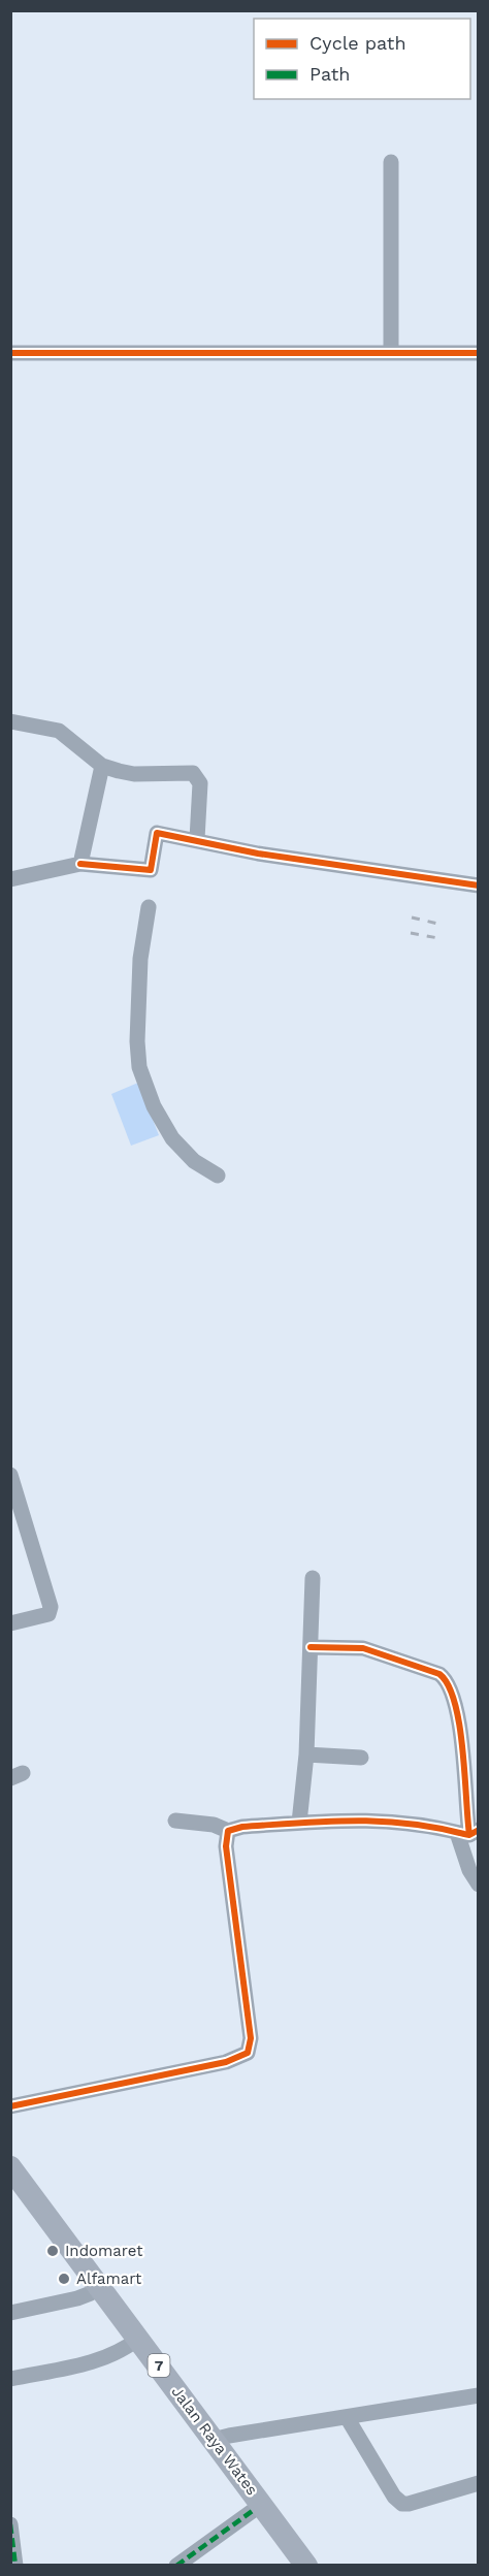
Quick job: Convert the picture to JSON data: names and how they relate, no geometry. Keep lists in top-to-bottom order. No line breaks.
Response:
{"streets":{"highway":["7","Jalan Raya Wates"]},"places":["Indomaret","Alfamart"],"legend":["Cycle path","Path"]}
